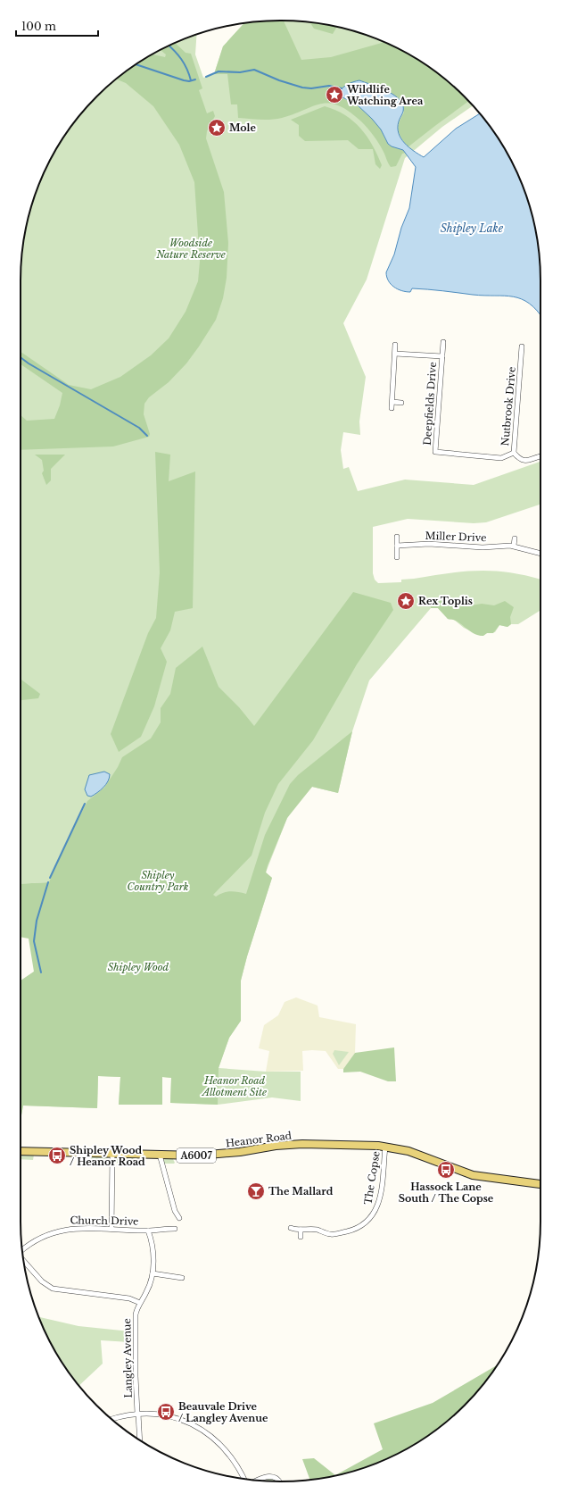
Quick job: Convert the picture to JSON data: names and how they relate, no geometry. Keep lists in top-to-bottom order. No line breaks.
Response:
{"streets":{"main road":["Heanor Road","A6007"],"street":["Deepfields Drive","Nutbrook Drive","Miller Drive","The Copse","Church Drive","Langley Avenue"]},"crossings":[["Deepfields Drive","Nutbrook Drive"],["Heanor Road","A6007"],["Heanor Road","The Copse"],["A6007","The Copse"],["Church Drive","Langley Avenue"]],"water":["Shipley Lake"],"parks":["Woodside Nature Reserve","Shipley Country Park","Shipley Wood","Heanor Road Allotment Site"],"places":{"place":["Wildlife Watching Area","Mole","Rex Toplis"],"bus stop":["Shipley Wood / Heanor Road","Hassock Lane South / The Copse","Beauvale Drive / Langley Avenue"],"bar":["The Mallard"]},"scale_bar":"100 m"}
